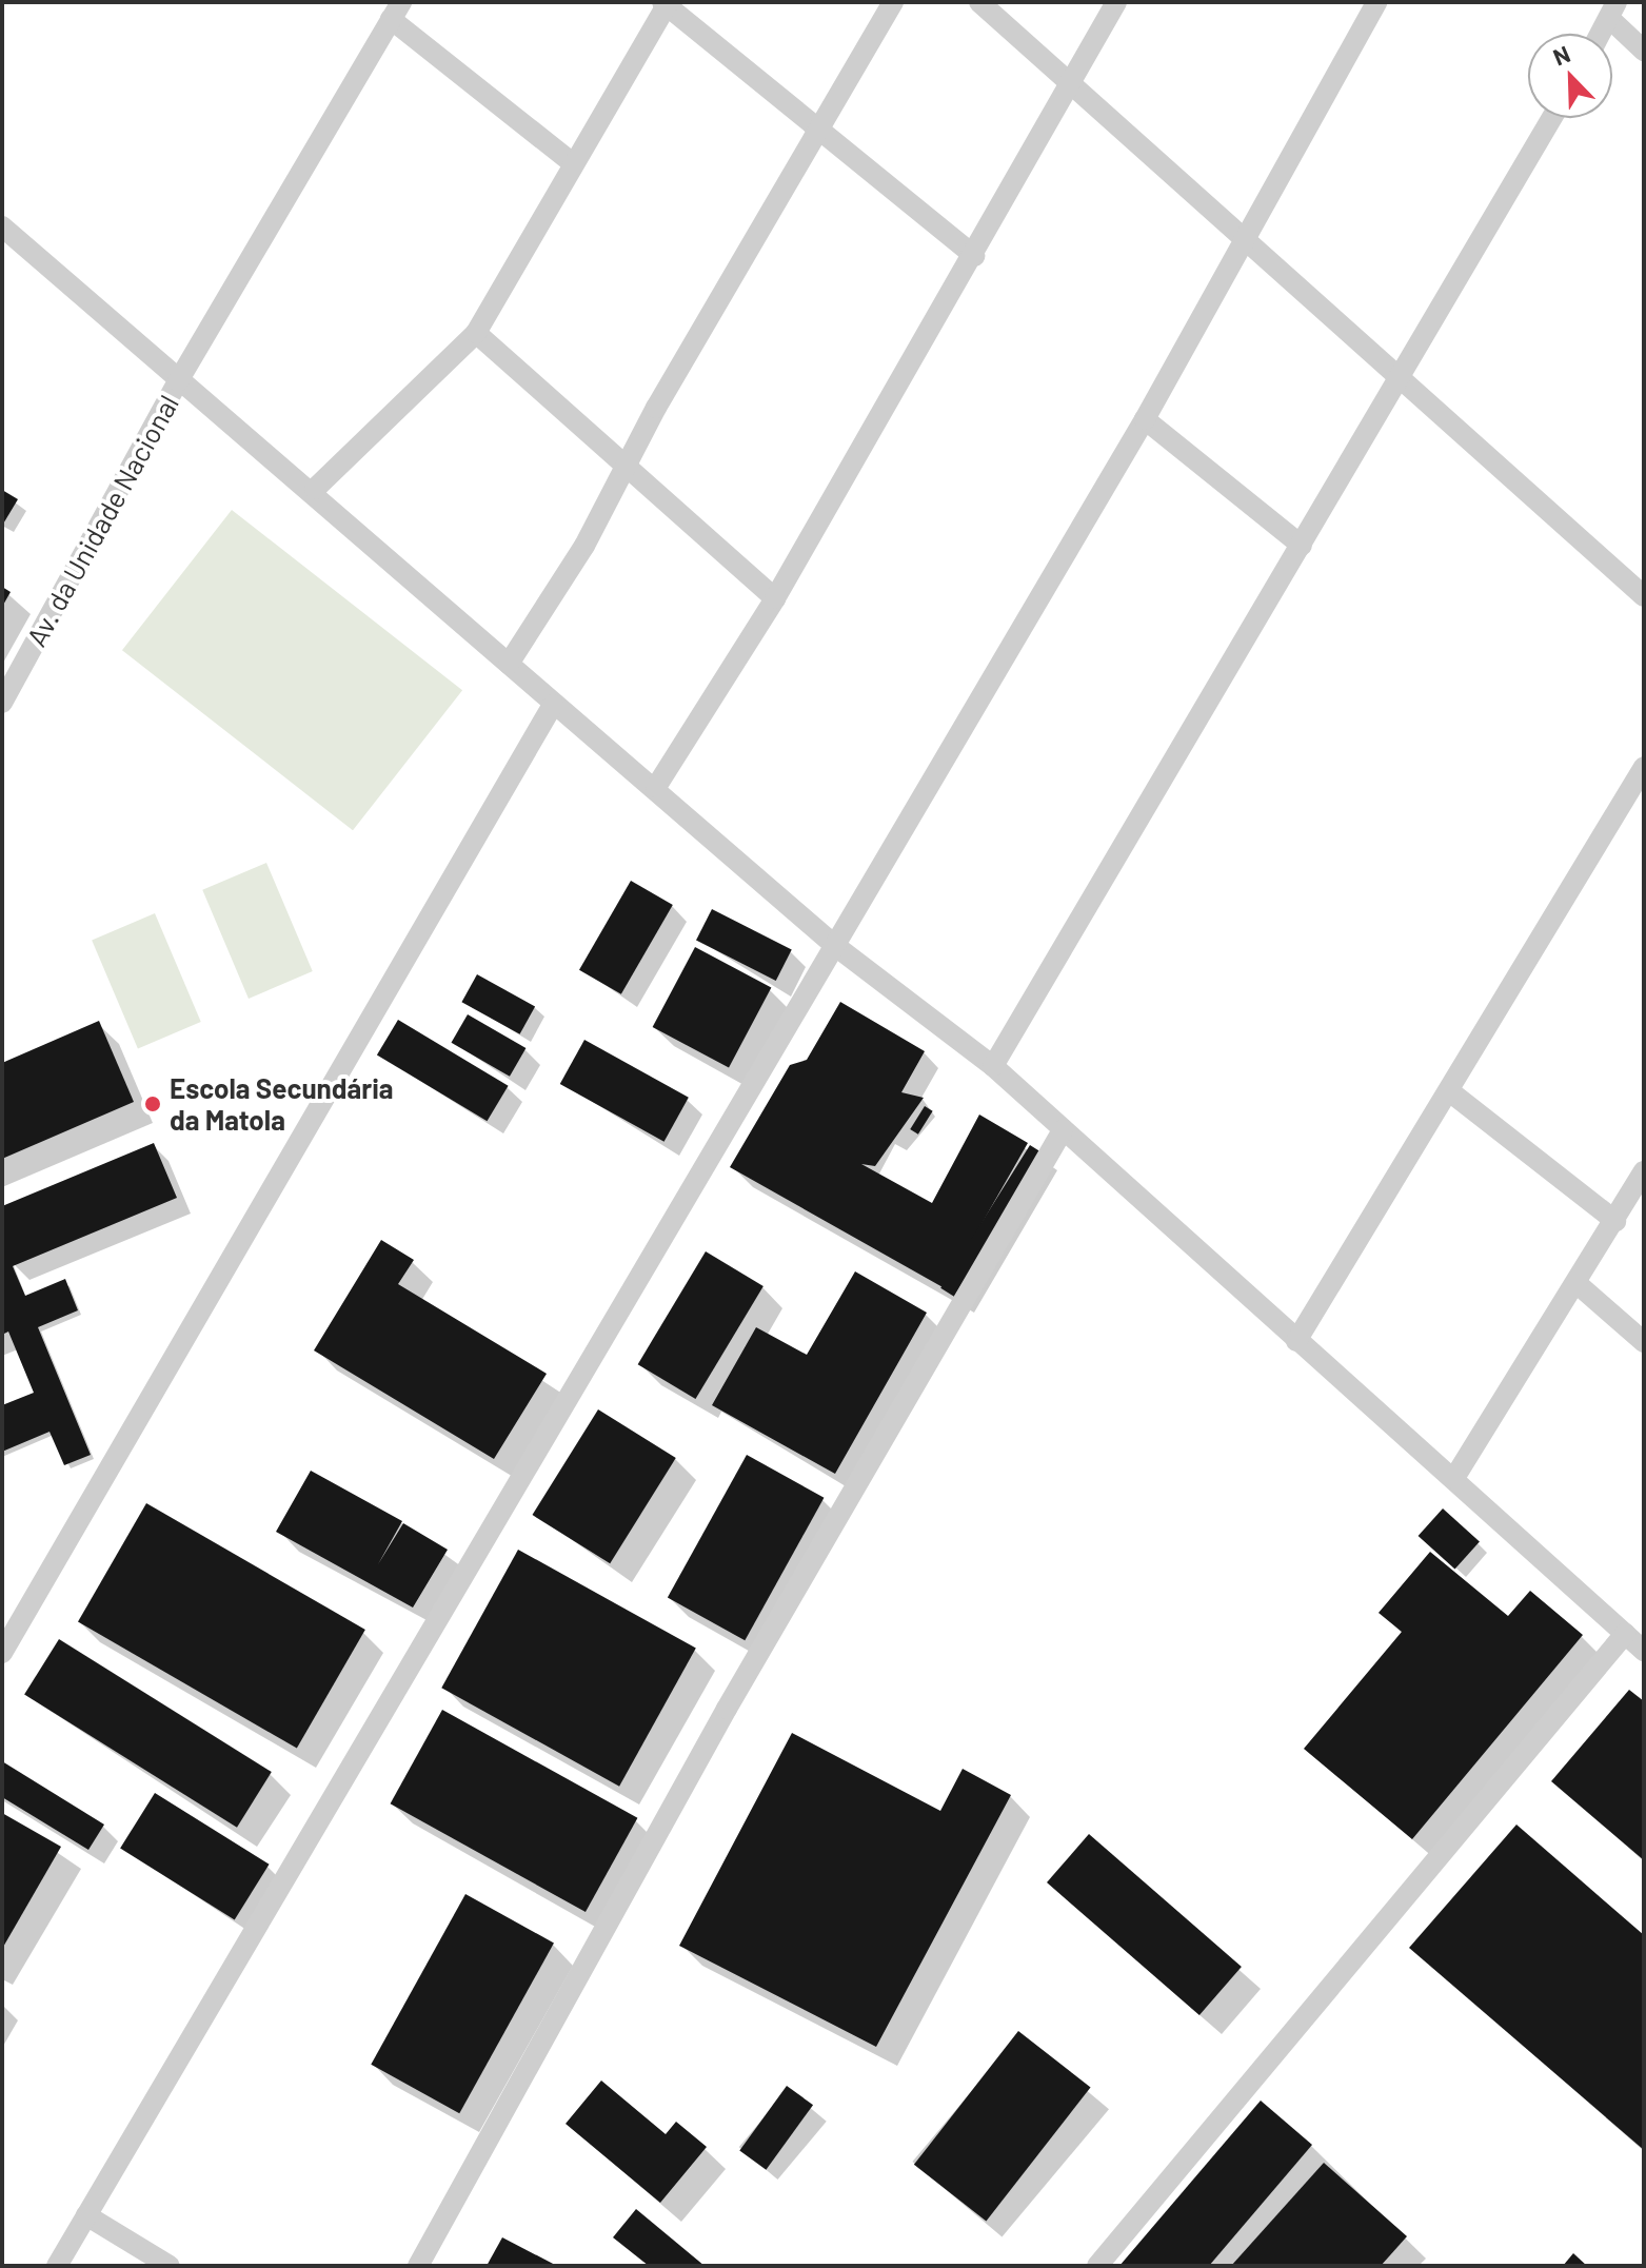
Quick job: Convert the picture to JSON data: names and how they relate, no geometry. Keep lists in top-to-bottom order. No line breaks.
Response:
{"streets":{"street":["Av. da Unidade Nacional"]},"places":["Escola Secundária da Matola"],"north":"top left"}
